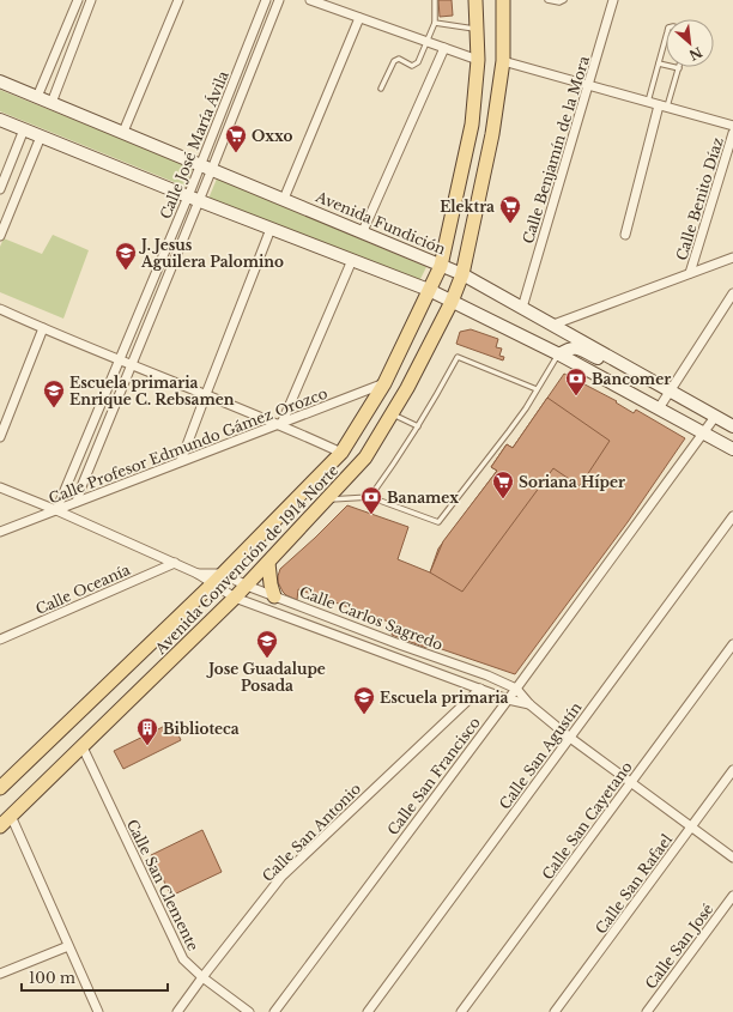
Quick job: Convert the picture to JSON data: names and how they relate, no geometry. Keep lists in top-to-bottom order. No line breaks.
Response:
{"streets":{"main road":["Avenida Convención de 1914 Norte"],"street":["Calle José María Ávila","Calle Benjamín de la Mora","Calle Benito Díaz","Avenida Fundición","Calle Profesor Edmundo Gámez Orozco","Calle Oceanía","Calle Carlos Sagredo","Calle San Agustín","Calle San Francisco","Calle San Cayetano","Calle San Antonio","Calle San Rafael","Calle San Clemente","Calle San José"]},"crossings":[["Calle José María Ávila","Avenida Fundición"],["Calle José María Ávila","Calle Profesor Edmundo Gámez Orozco"],["Calle José María Ávila","Calle Carlos Sagredo"],["Calle Benjamín de la Mora","Avenida Fundición"],["Avenida Fundición","Avenida Convención de 1914 Norte"],["Avenida Fundición","Calle San Francisco"],["Calle Profesor Edmundo Gámez Orozco","Avenida Convención de 1914 Norte"],["Calle Profesor Edmundo Gámez Orozco","Calle Carlos Sagredo"],["Avenida Convención de 1914 Norte","Calle Carlos Sagredo"],["Avenida Convención de 1914 Norte","Calle San Clemente"],["Calle Oceanía","Calle Carlos Sagredo"],["Calle Carlos Sagredo","Calle San Agustín"],["Calle Carlos Sagredo","Calle San Francisco"],["Calle Carlos Sagredo","Calle San Cayetano"],["Calle Carlos Sagredo","Calle San Antonio"],["Calle Carlos Sagredo","Calle San Rafael"],["Calle San Antonio","Calle San Clemente"]],"places":{"supermarket":["Oxxo","Elektra","Soriana Híper"],"school or university":["J. Jesus Aguilera Palomino","Escuela primaria Enrique C. Rebsamen","Jose Guadalupe Posada","Escuela primaria"],"bank":["Bancomer","Banamex"],"building":["Biblioteca"]},"scale_bar":"100 m","north":"bottom right"}
